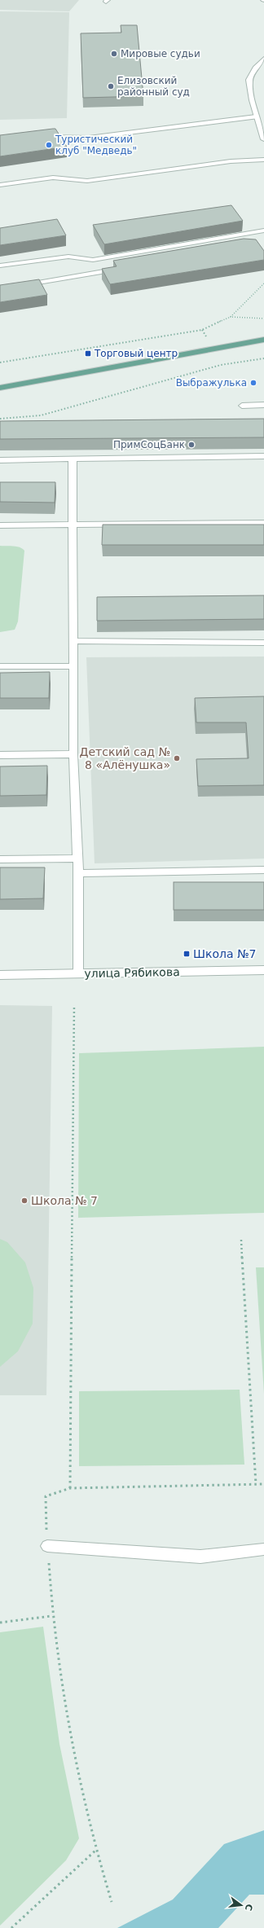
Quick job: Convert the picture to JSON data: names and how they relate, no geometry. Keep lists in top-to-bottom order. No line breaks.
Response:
{"streets":{"street":["улица Рябикова"]},"places":{"other":["Мировые судьи","Елизовский районный суд","Туристический клуб \"Медведь\"","Выбражулька","ПримСоцБанк","Детский сад № 8 «Алёнушка»","Школа № 7"],"transit":["Торговый центр","Школа №7"]},"north":"right"}
